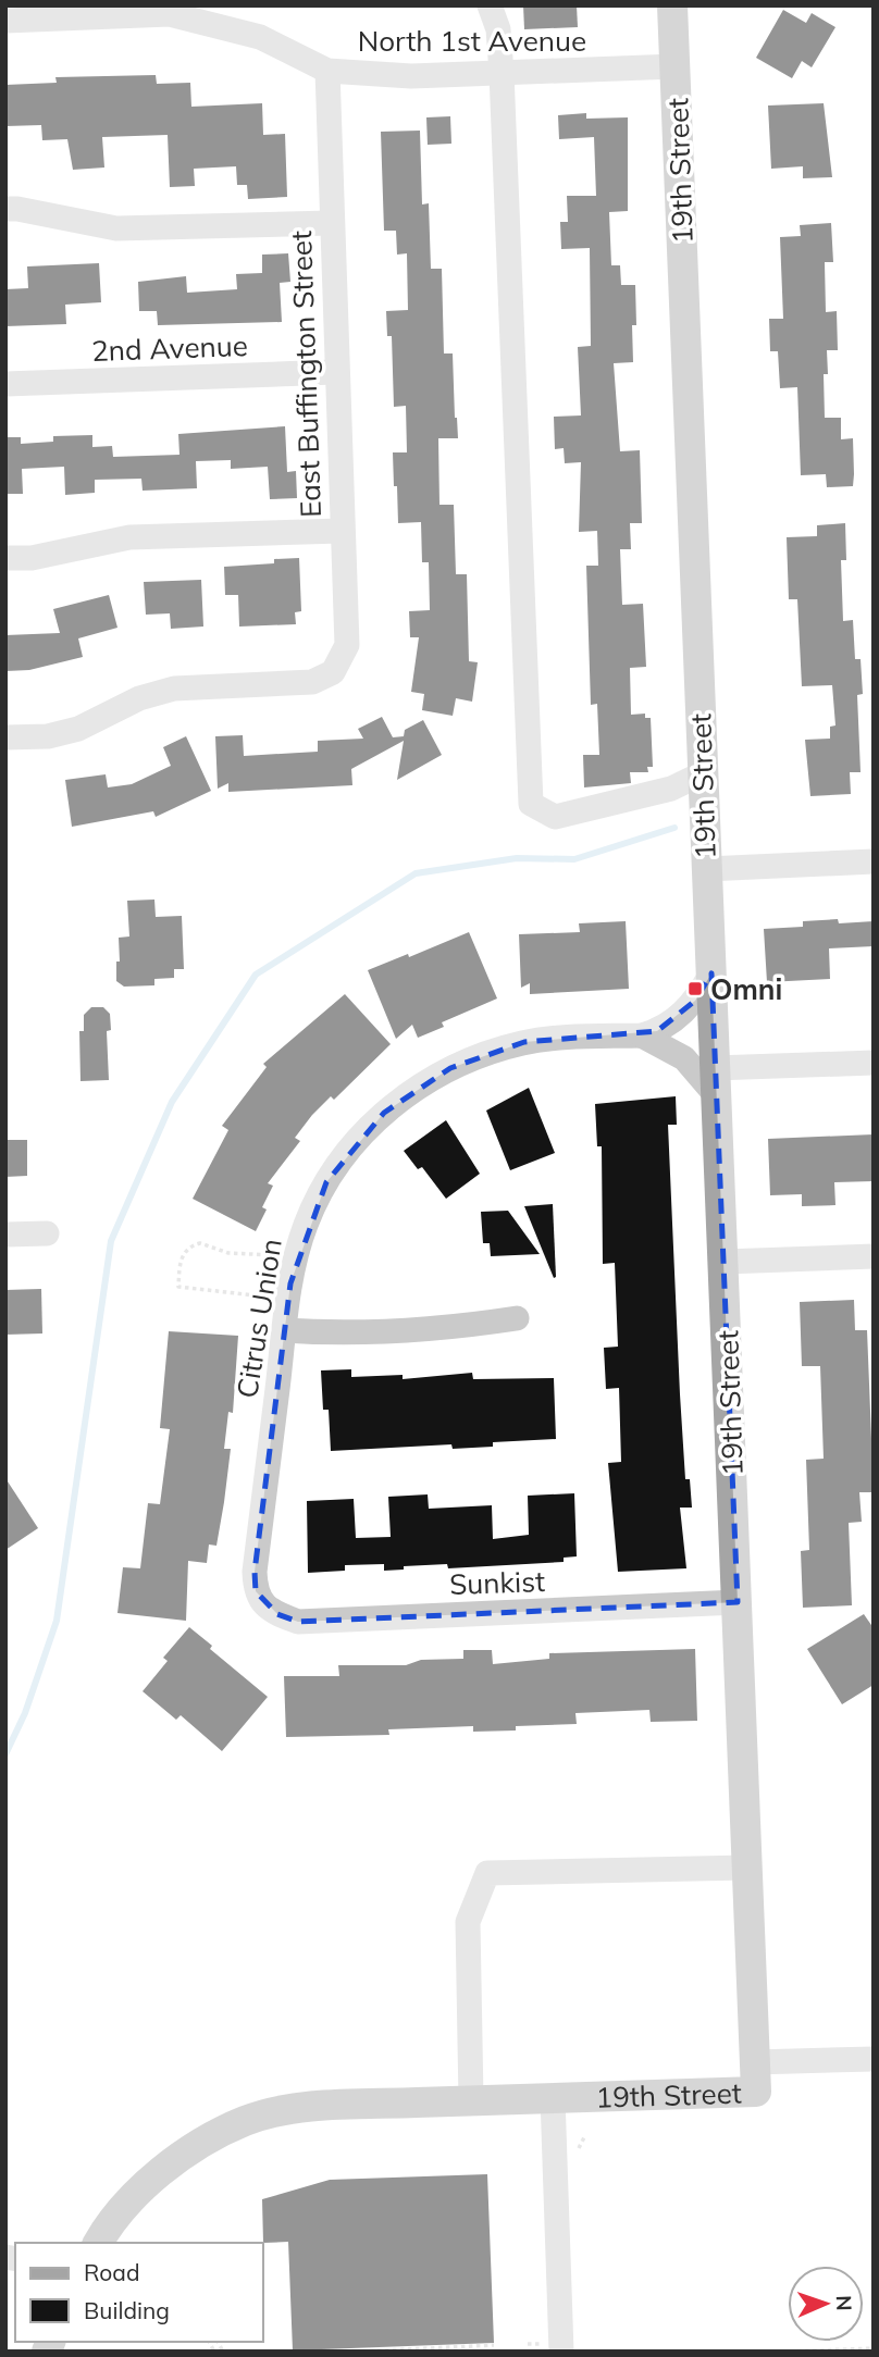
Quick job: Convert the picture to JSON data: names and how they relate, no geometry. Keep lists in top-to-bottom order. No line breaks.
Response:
{"streets":{"main road":["19th Street"],"street":["North 1st Avenue","2nd Avenue","East Buffington Street","Citrus Union","Sunkist"]},"crossings":[["North 1st Avenue","19th Street"],["North 1st Avenue","East Buffington Street"],["19th Street","Citrus Union"],["19th Street","Sunkist"],["2nd Avenue","East Buffington Street"],["Citrus Union","Sunkist"]],"places":{"transit":["Omni"]},"legend":["Road","Building"],"north":"right"}
